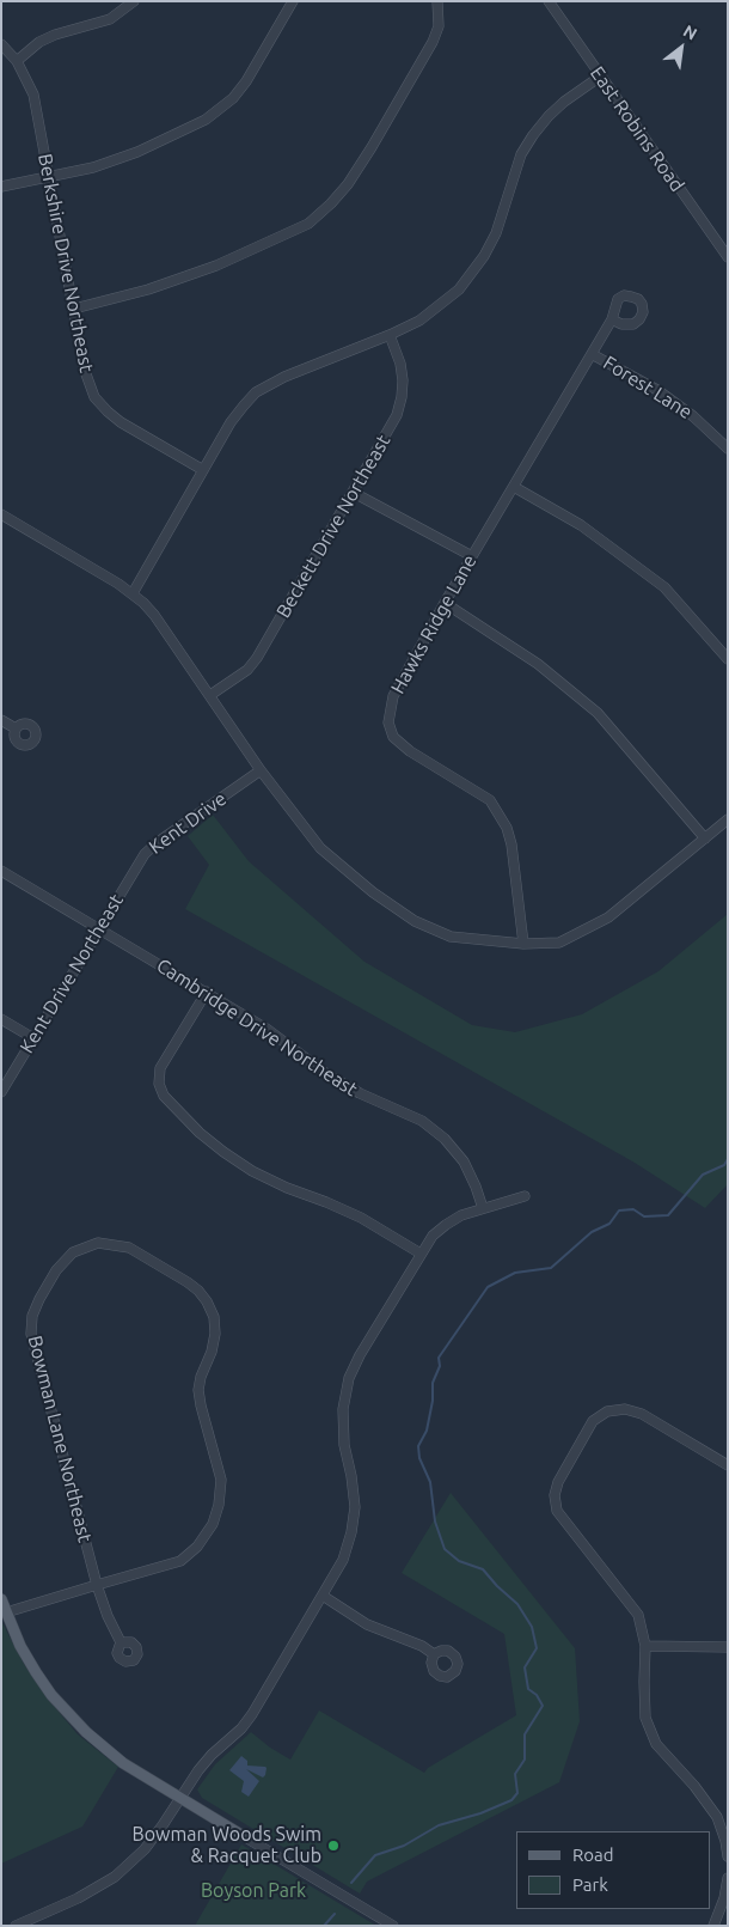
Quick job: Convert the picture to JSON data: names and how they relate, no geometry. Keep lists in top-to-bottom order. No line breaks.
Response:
{"streets":{"street":["East Robins Road","Berkshire Drive Northeast","Forest Lane","Beckett Drive Northeast","Hawks Ridge Lane","Kent Drive","Kent Drive Northeast","Cambridge Drive Northeast","Bowman Lane Northeast"]},"crossings":[["Forest Lane","Hawks Ridge Lane"],["Kent Drive","Kent Drive Northeast"],["Kent Drive Northeast","Cambridge Drive Northeast"]],"parks":["Boyson Park"],"places":["Bowman Woods Swim & Racquet Club"],"legend":["Road","Park"],"north":"top right"}
